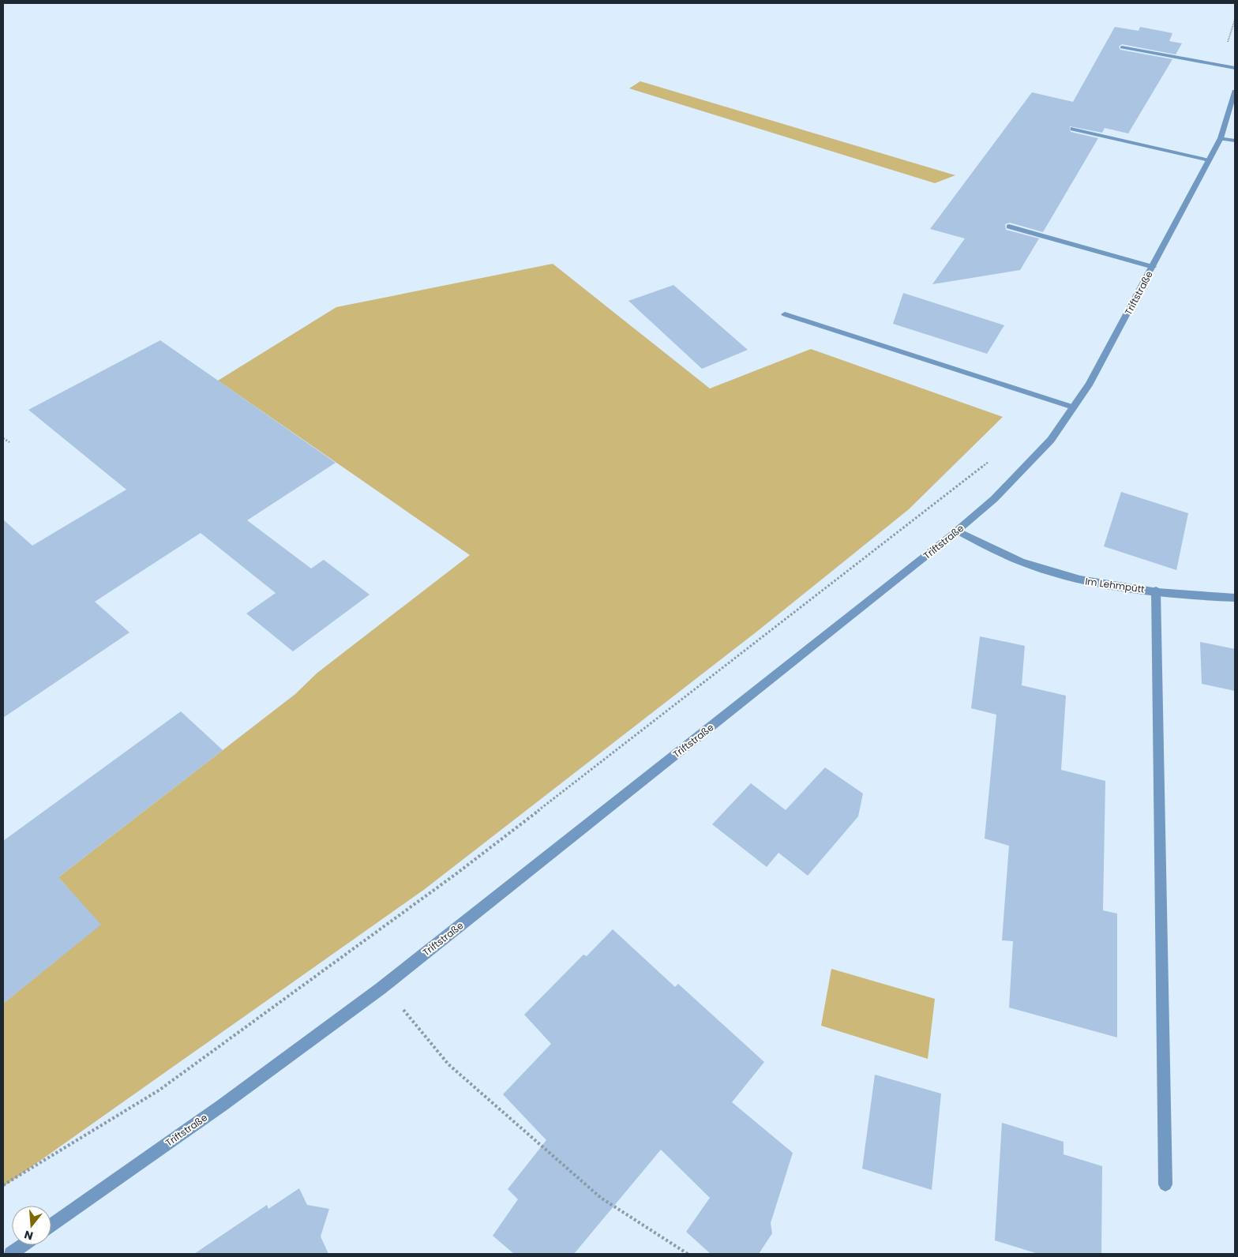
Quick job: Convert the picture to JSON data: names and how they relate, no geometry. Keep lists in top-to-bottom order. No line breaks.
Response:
{"streets":{"street":["Triftstraße","Im Lehmpütt"]},"crossings":[["Triftstraße","Im Lehmpütt"]],"north":"bottom"}
